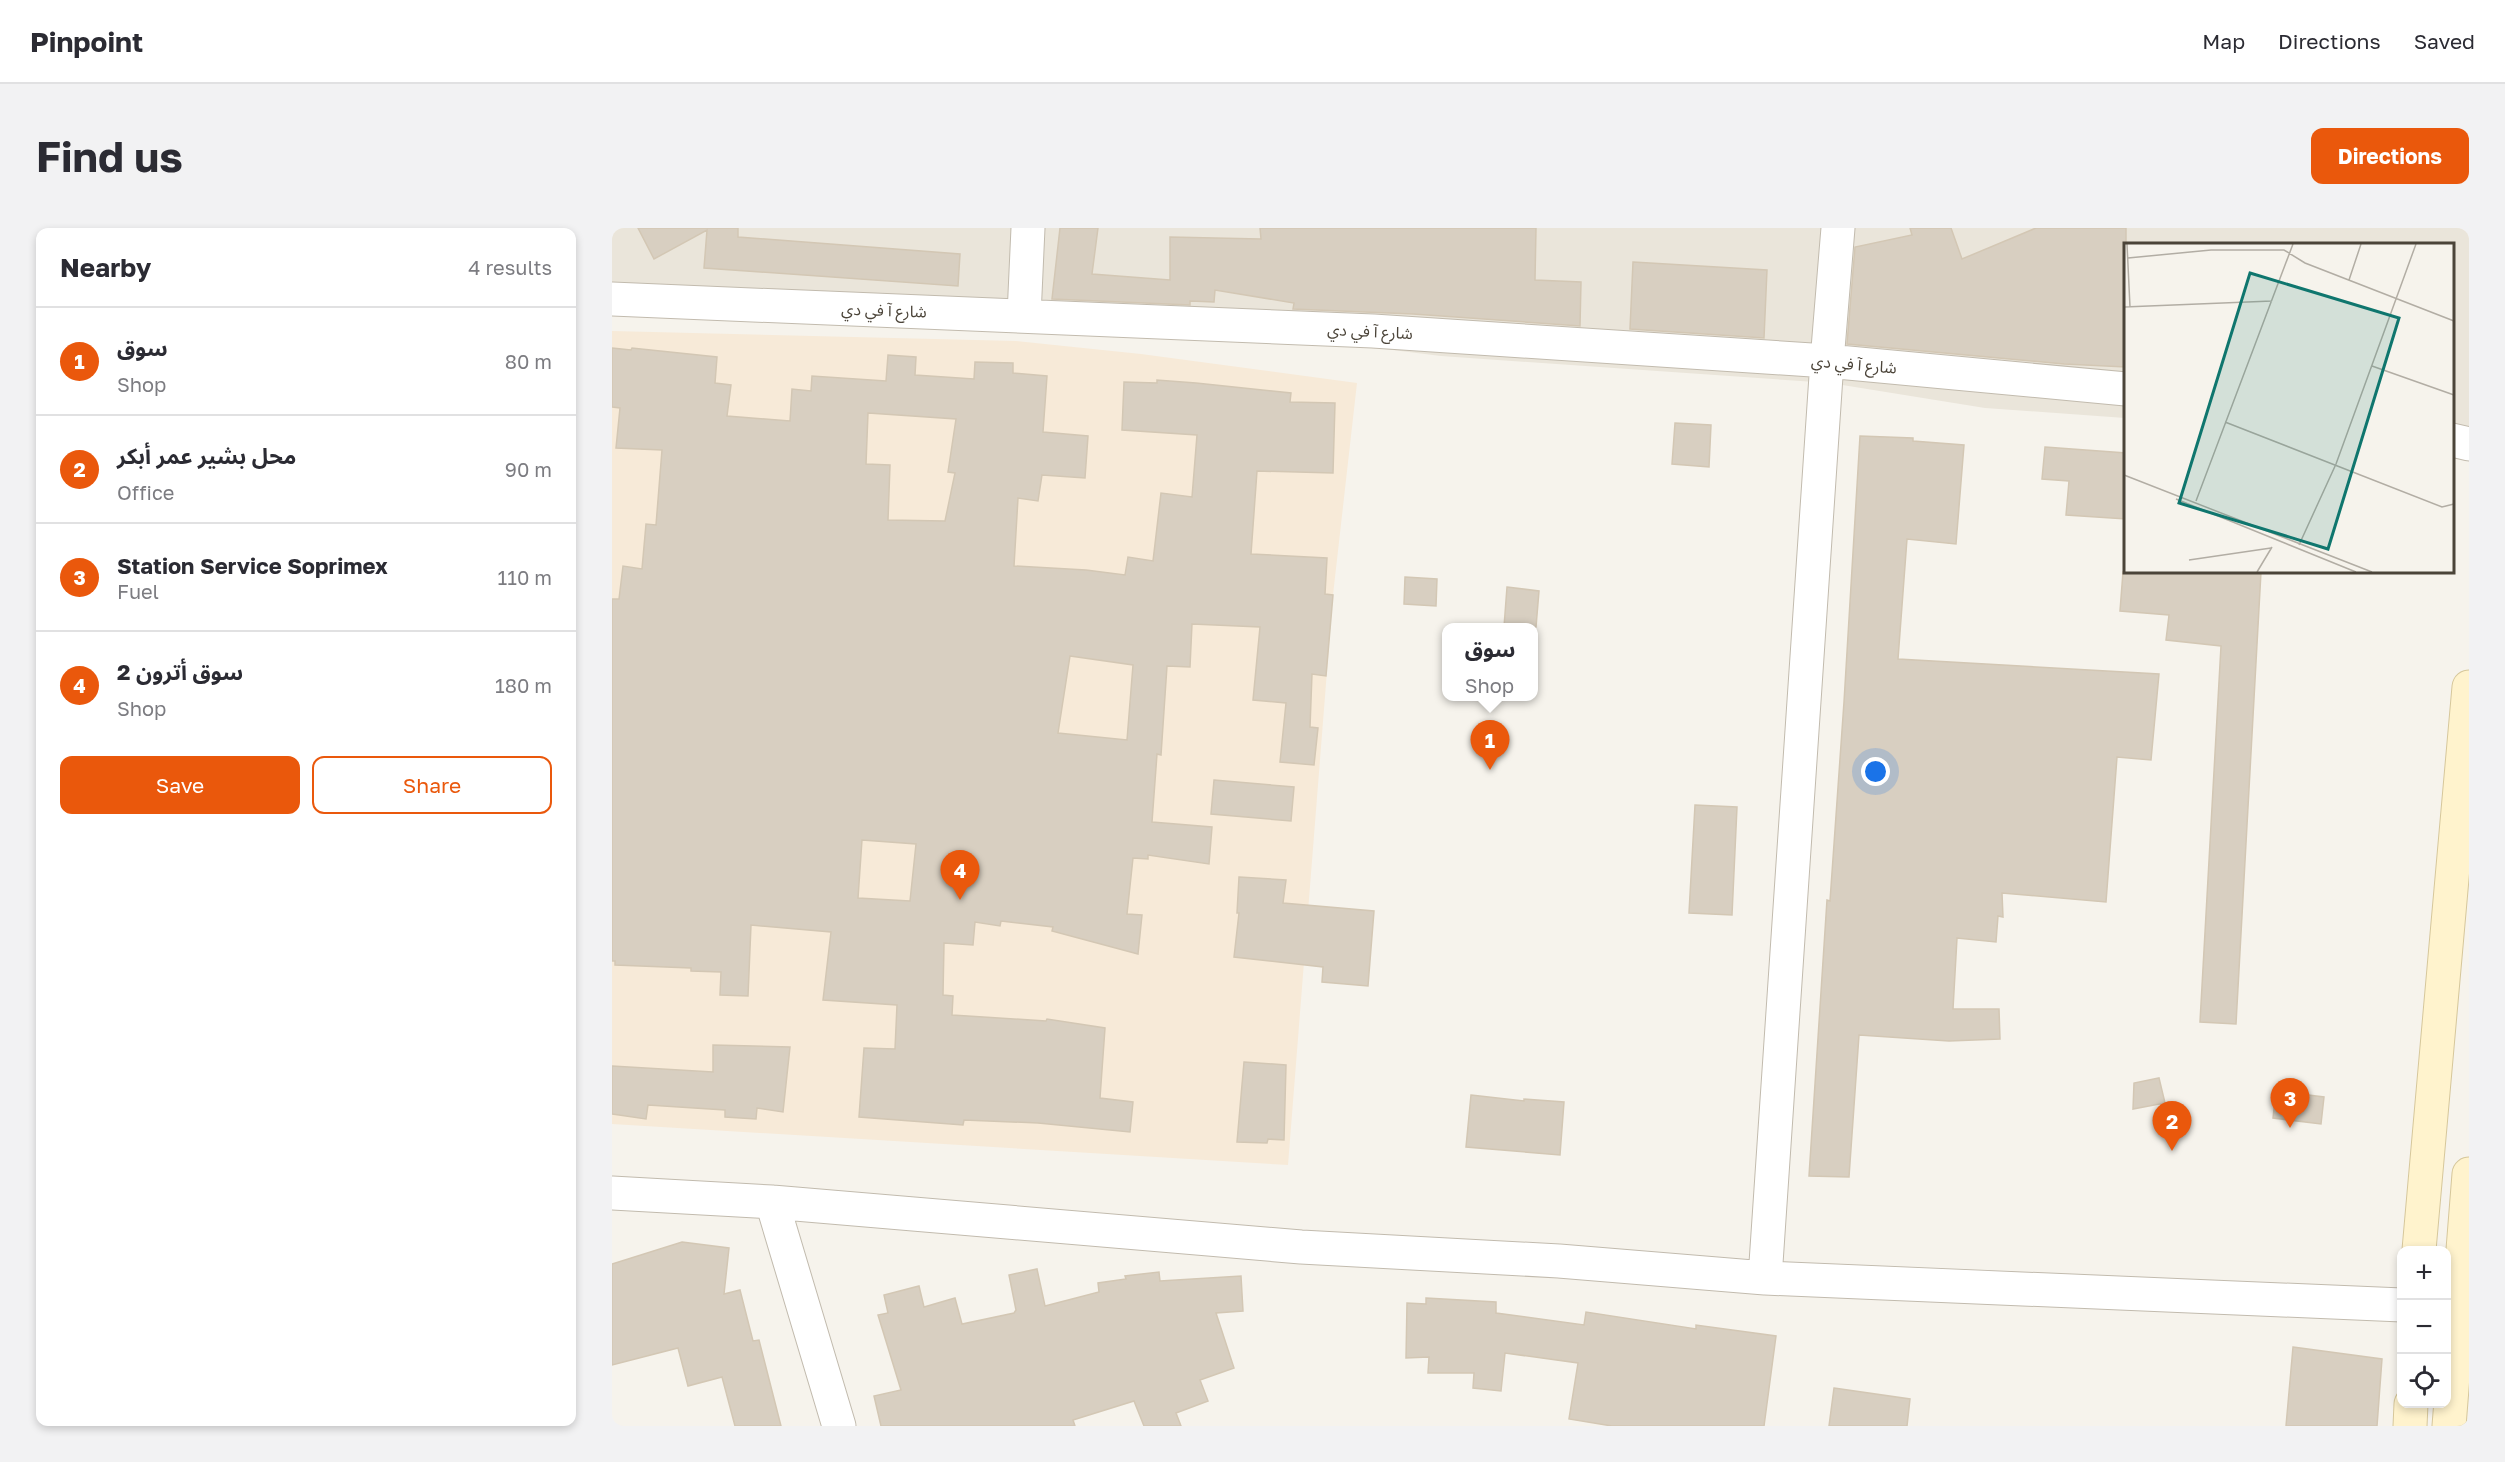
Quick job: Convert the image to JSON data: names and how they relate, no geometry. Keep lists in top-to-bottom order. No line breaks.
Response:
{"streets":{"street":["شارع آ في دي"]},"page":{"header":"Pinpoint","nav":["Map","Directions","Saved"],"buttons":["Directions",["Save","Share"]],"title":"Find us","heading":["Nearby","4 results"],"list":[{"mark":"1","name":"سوق","note":"Shop","value":"80 m"},{"mark":"2","name":"محل بشير عمر أبكر","note":"Office","value":"90 m"},{"mark":"3","name":"Station Service Soprimex","note":"Fuel","value":"110 m"},{"mark":"4","name":"سوق أترون 2","note":"Shop","value":"180 m"}],"popup":["سوق","Shop"],"pins":["1","4","3","2"],"map_buttons":["+","−"]}}
